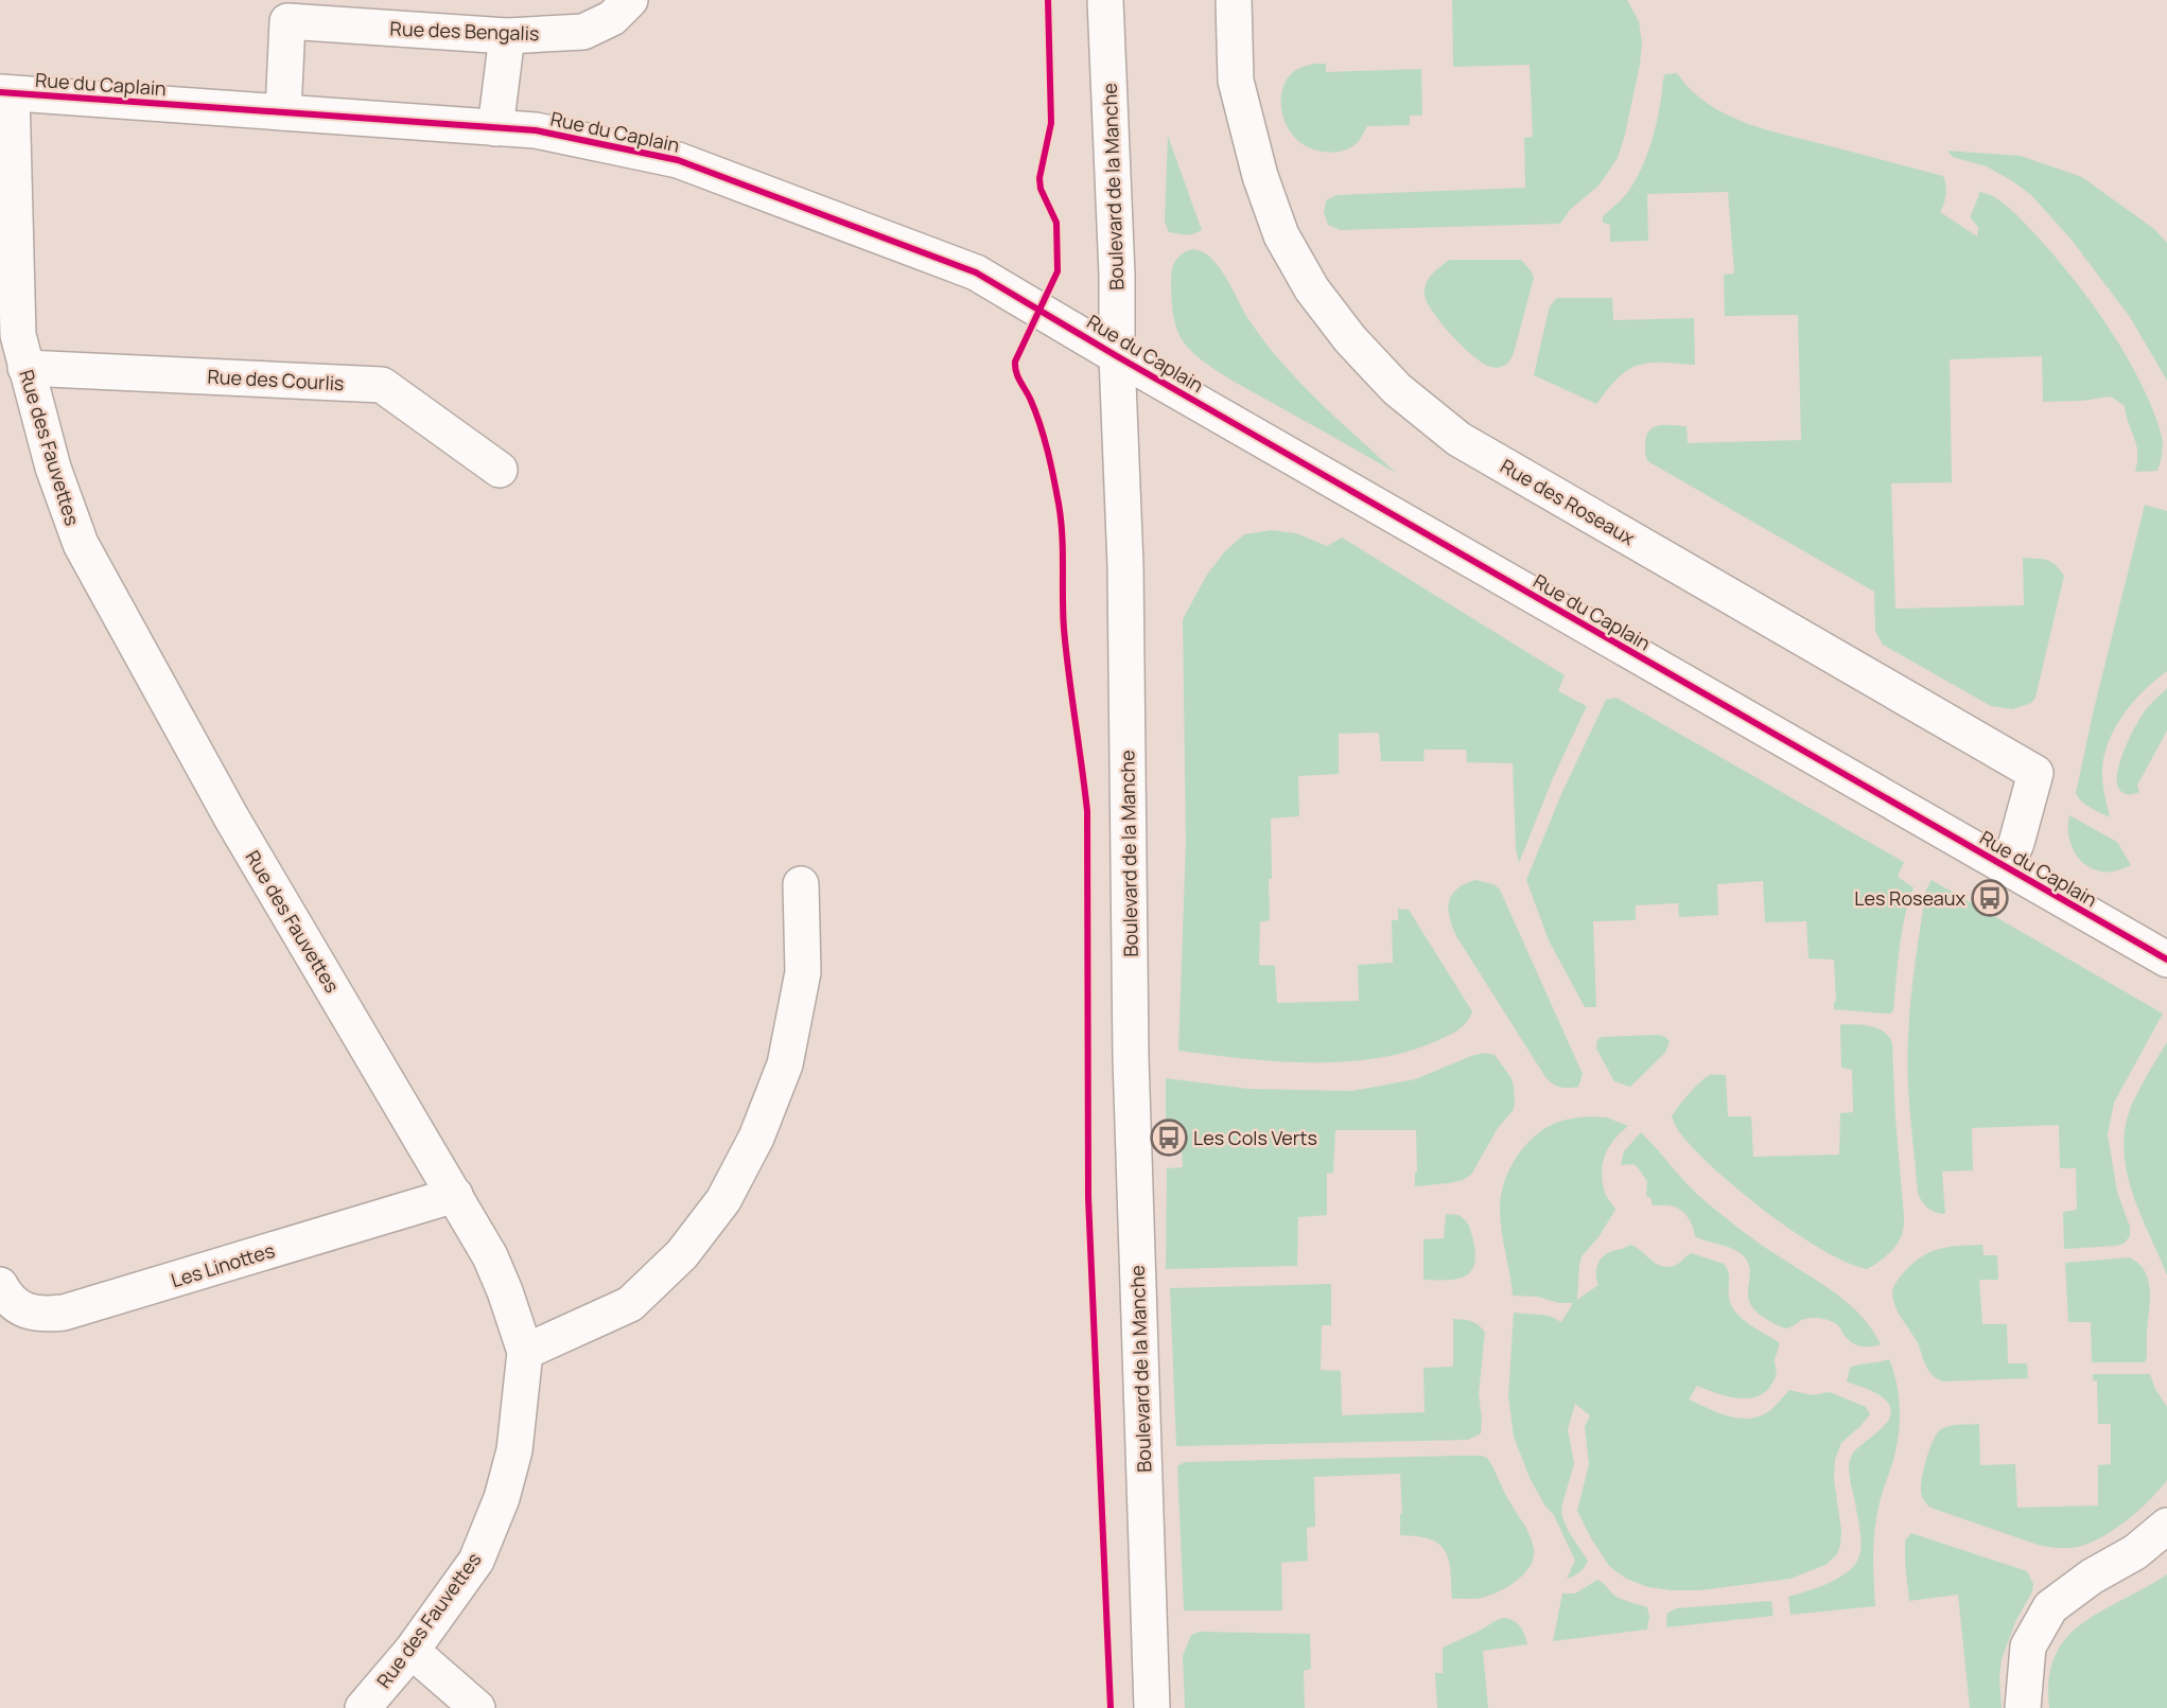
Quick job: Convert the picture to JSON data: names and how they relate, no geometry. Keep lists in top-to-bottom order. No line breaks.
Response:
{"streets":{"street":["Rue des Bengalis","Rue du Caplain","Boulevard de la Manche","Rue des Courlis","Rue des Fauvettes","Rue des Roseaux","Les Linottes"]},"crossings":[["Rue des Bengalis","Rue du Caplain"],["Rue du Caplain","Boulevard de la Manche"],["Rue du Caplain","Rue des Fauvettes"],["Rue du Caplain","Rue des Roseaux"],["Rue des Courlis","Rue des Fauvettes"],["Rue des Fauvettes","Les Linottes"]],"places":{"bus stop":["Les Roseaux","Les Cols Verts"]}}
